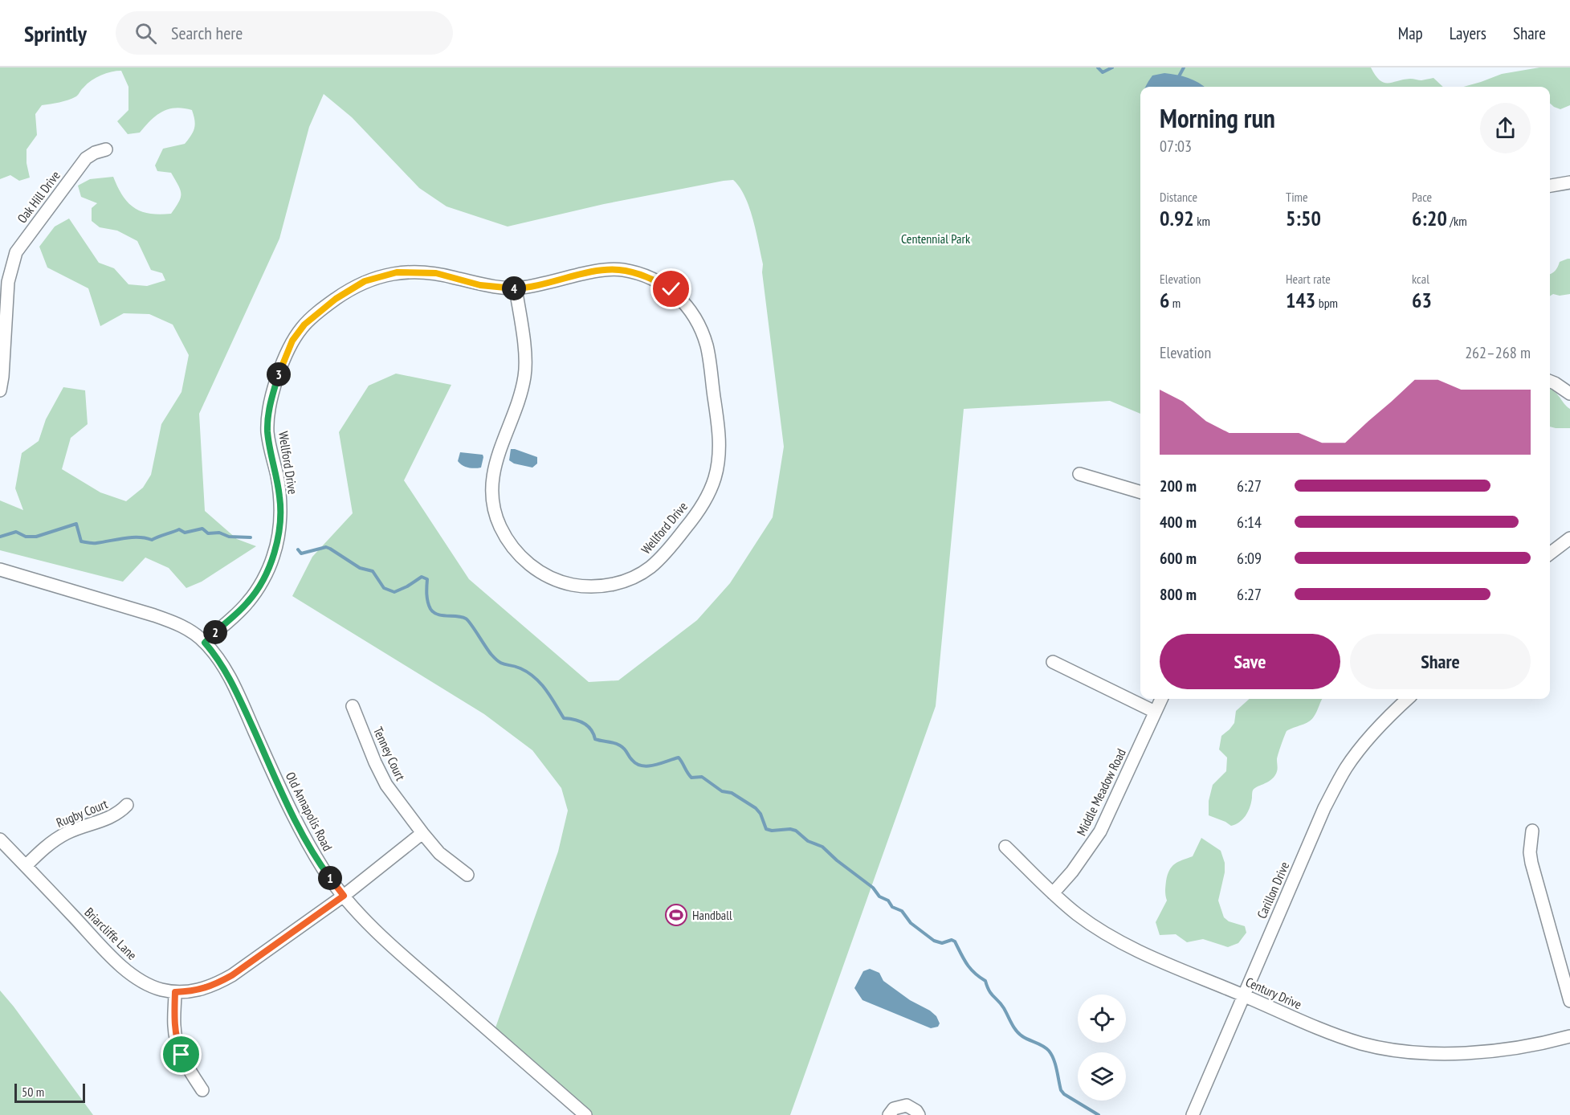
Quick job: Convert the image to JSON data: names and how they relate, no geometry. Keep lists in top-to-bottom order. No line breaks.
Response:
{"streets":{"street":["Oak Hill Drive","Wellford Drive","Tenney Court","Middle Meadow Road","Old Annapolis Road","Rugby Court","Carillon Drive","Briarcliffe Lane","Century Drive"]},"crossings":[["Wellford Drive","Old Annapolis Road"],["Tenney Court","Briarcliffe Lane"],["Middle Meadow Road","Century Drive"],["Old Annapolis Road","Briarcliffe Lane"],["Rugby Court","Briarcliffe Lane"],["Carillon Drive","Century Drive"]],"parks":["Centennial Park"],"places":{"sports":["Handball"]},"scale_bar":"50 m","page":{"header":"Sprintly","search":"Search here","nav":["Map","Layers","Share"],"heading":["Morning run","07:03"],"stats":[["Distance","0.92 km"],["Time","5:50"],["Pace","6:20 /km"],["Elevation","6 m"],["Heart rate","143 bpm"],["kcal","63"]],"pins":["4","3","2","1"],"chart":["Elevation","262–268 m"],"list":[{"name":"200 m","note":"6:27"},{"name":"400 m","note":"6:14"},{"name":"600 m","note":"6:09"},{"name":"800 m","note":"6:27"}],"buttons":["Save","Share"],"scale":"50 m"}}
